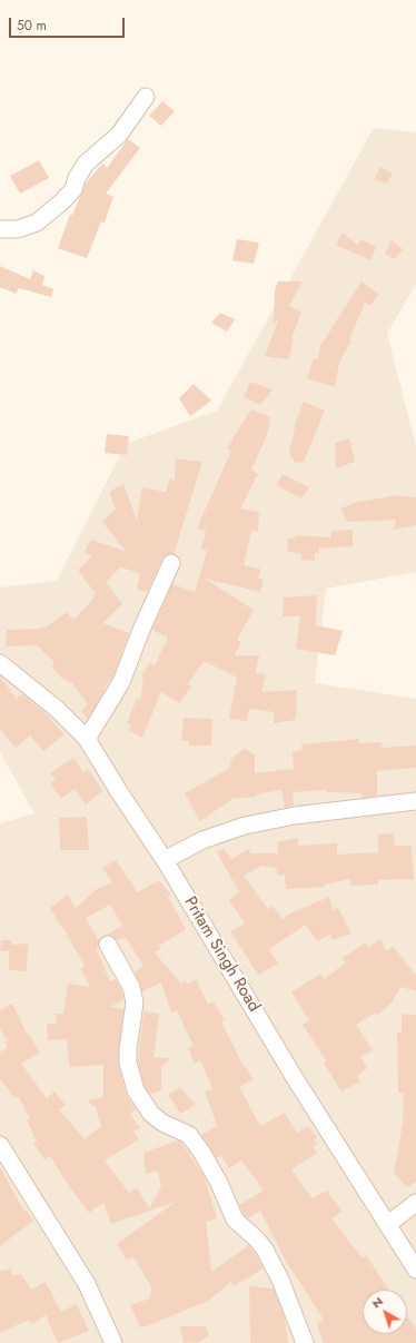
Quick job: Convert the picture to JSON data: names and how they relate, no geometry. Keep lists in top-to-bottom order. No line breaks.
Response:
{"streets":{"street":["Pritam Singh Road"]},"scale_bar":"50 m","north":"top left"}
